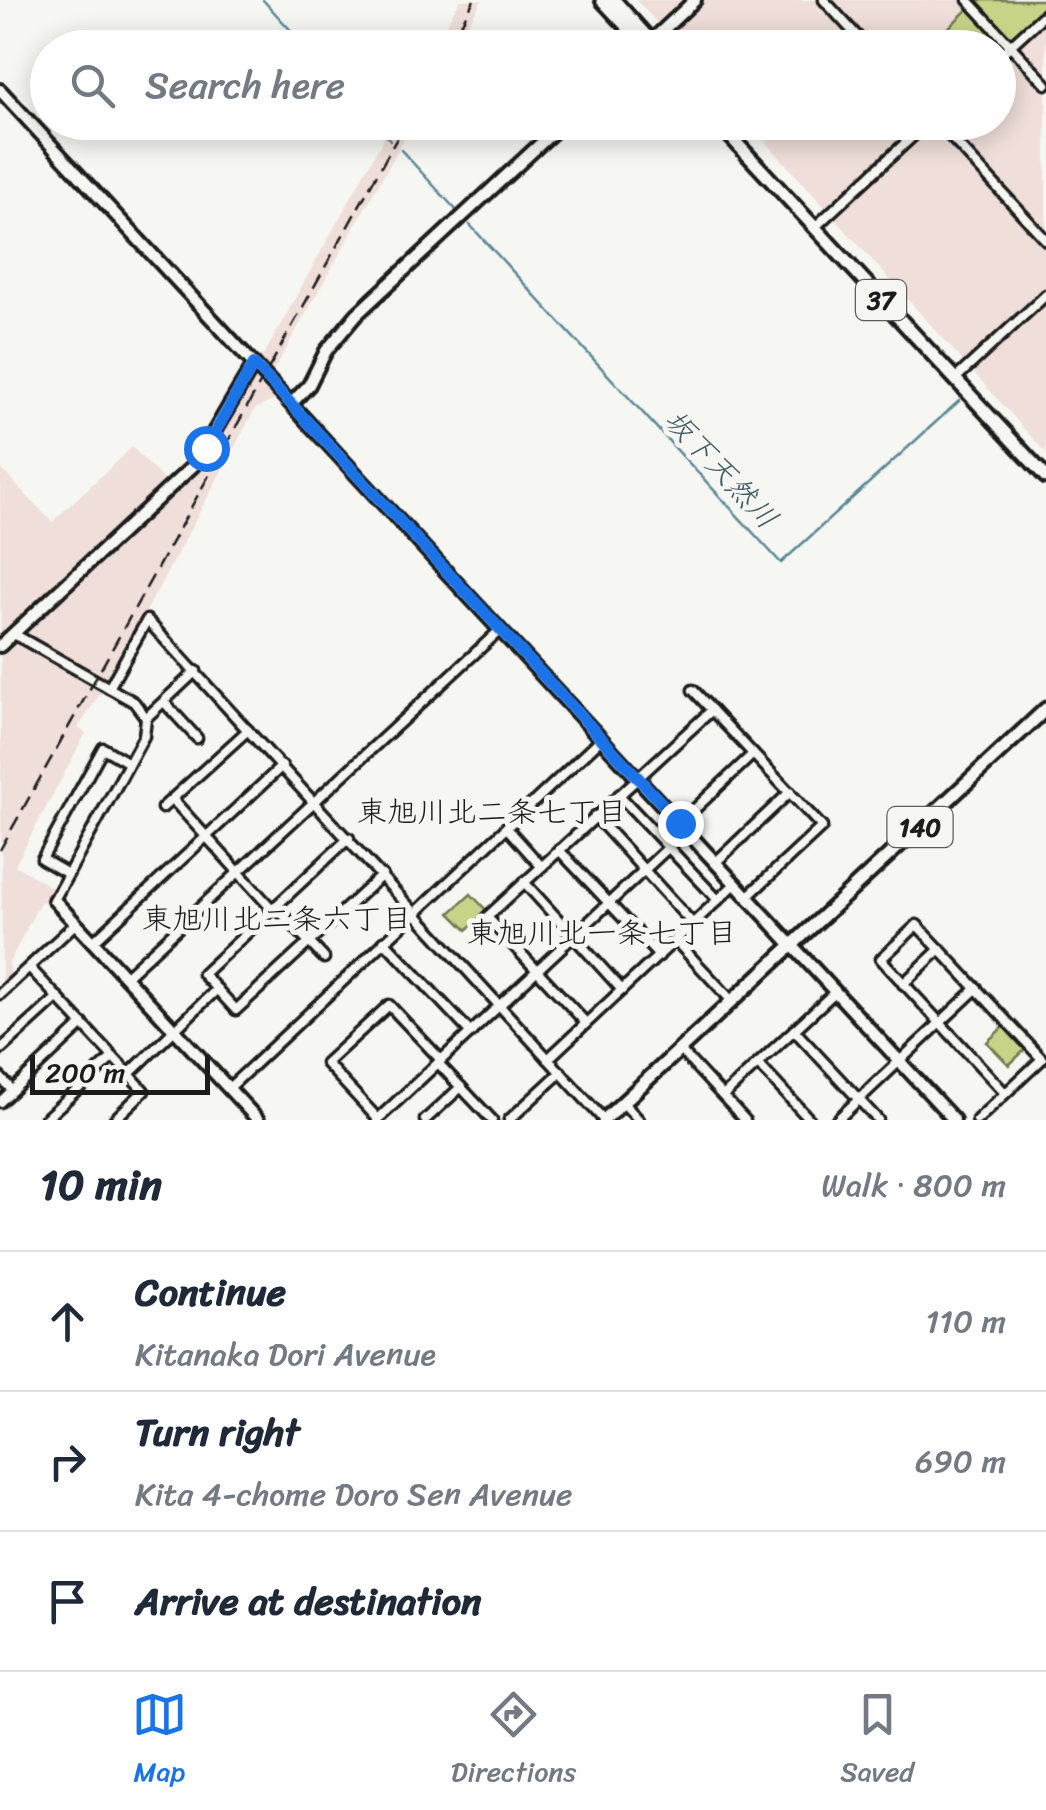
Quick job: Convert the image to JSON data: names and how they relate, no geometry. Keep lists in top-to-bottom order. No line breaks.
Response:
{"streets":{"main road":["37","140"]},"districts":["東旭川北二条七丁目","東旭川北二条六丁目","東旭川北一条七丁目"],"water":["坂下天然川"],"scale_bar":"200 m","page":{"search":"Search here","scale":"200 m","heading":["10 min","Walk · 800 m"],"list":[["Continue","Kitanaka Dori Avenue","110 m"],["Turn right","Kita 4-chome Doro Sen Avenue","690 m"],"Arrive at destination"],"nav":["Map","Directions","Saved"]}}
